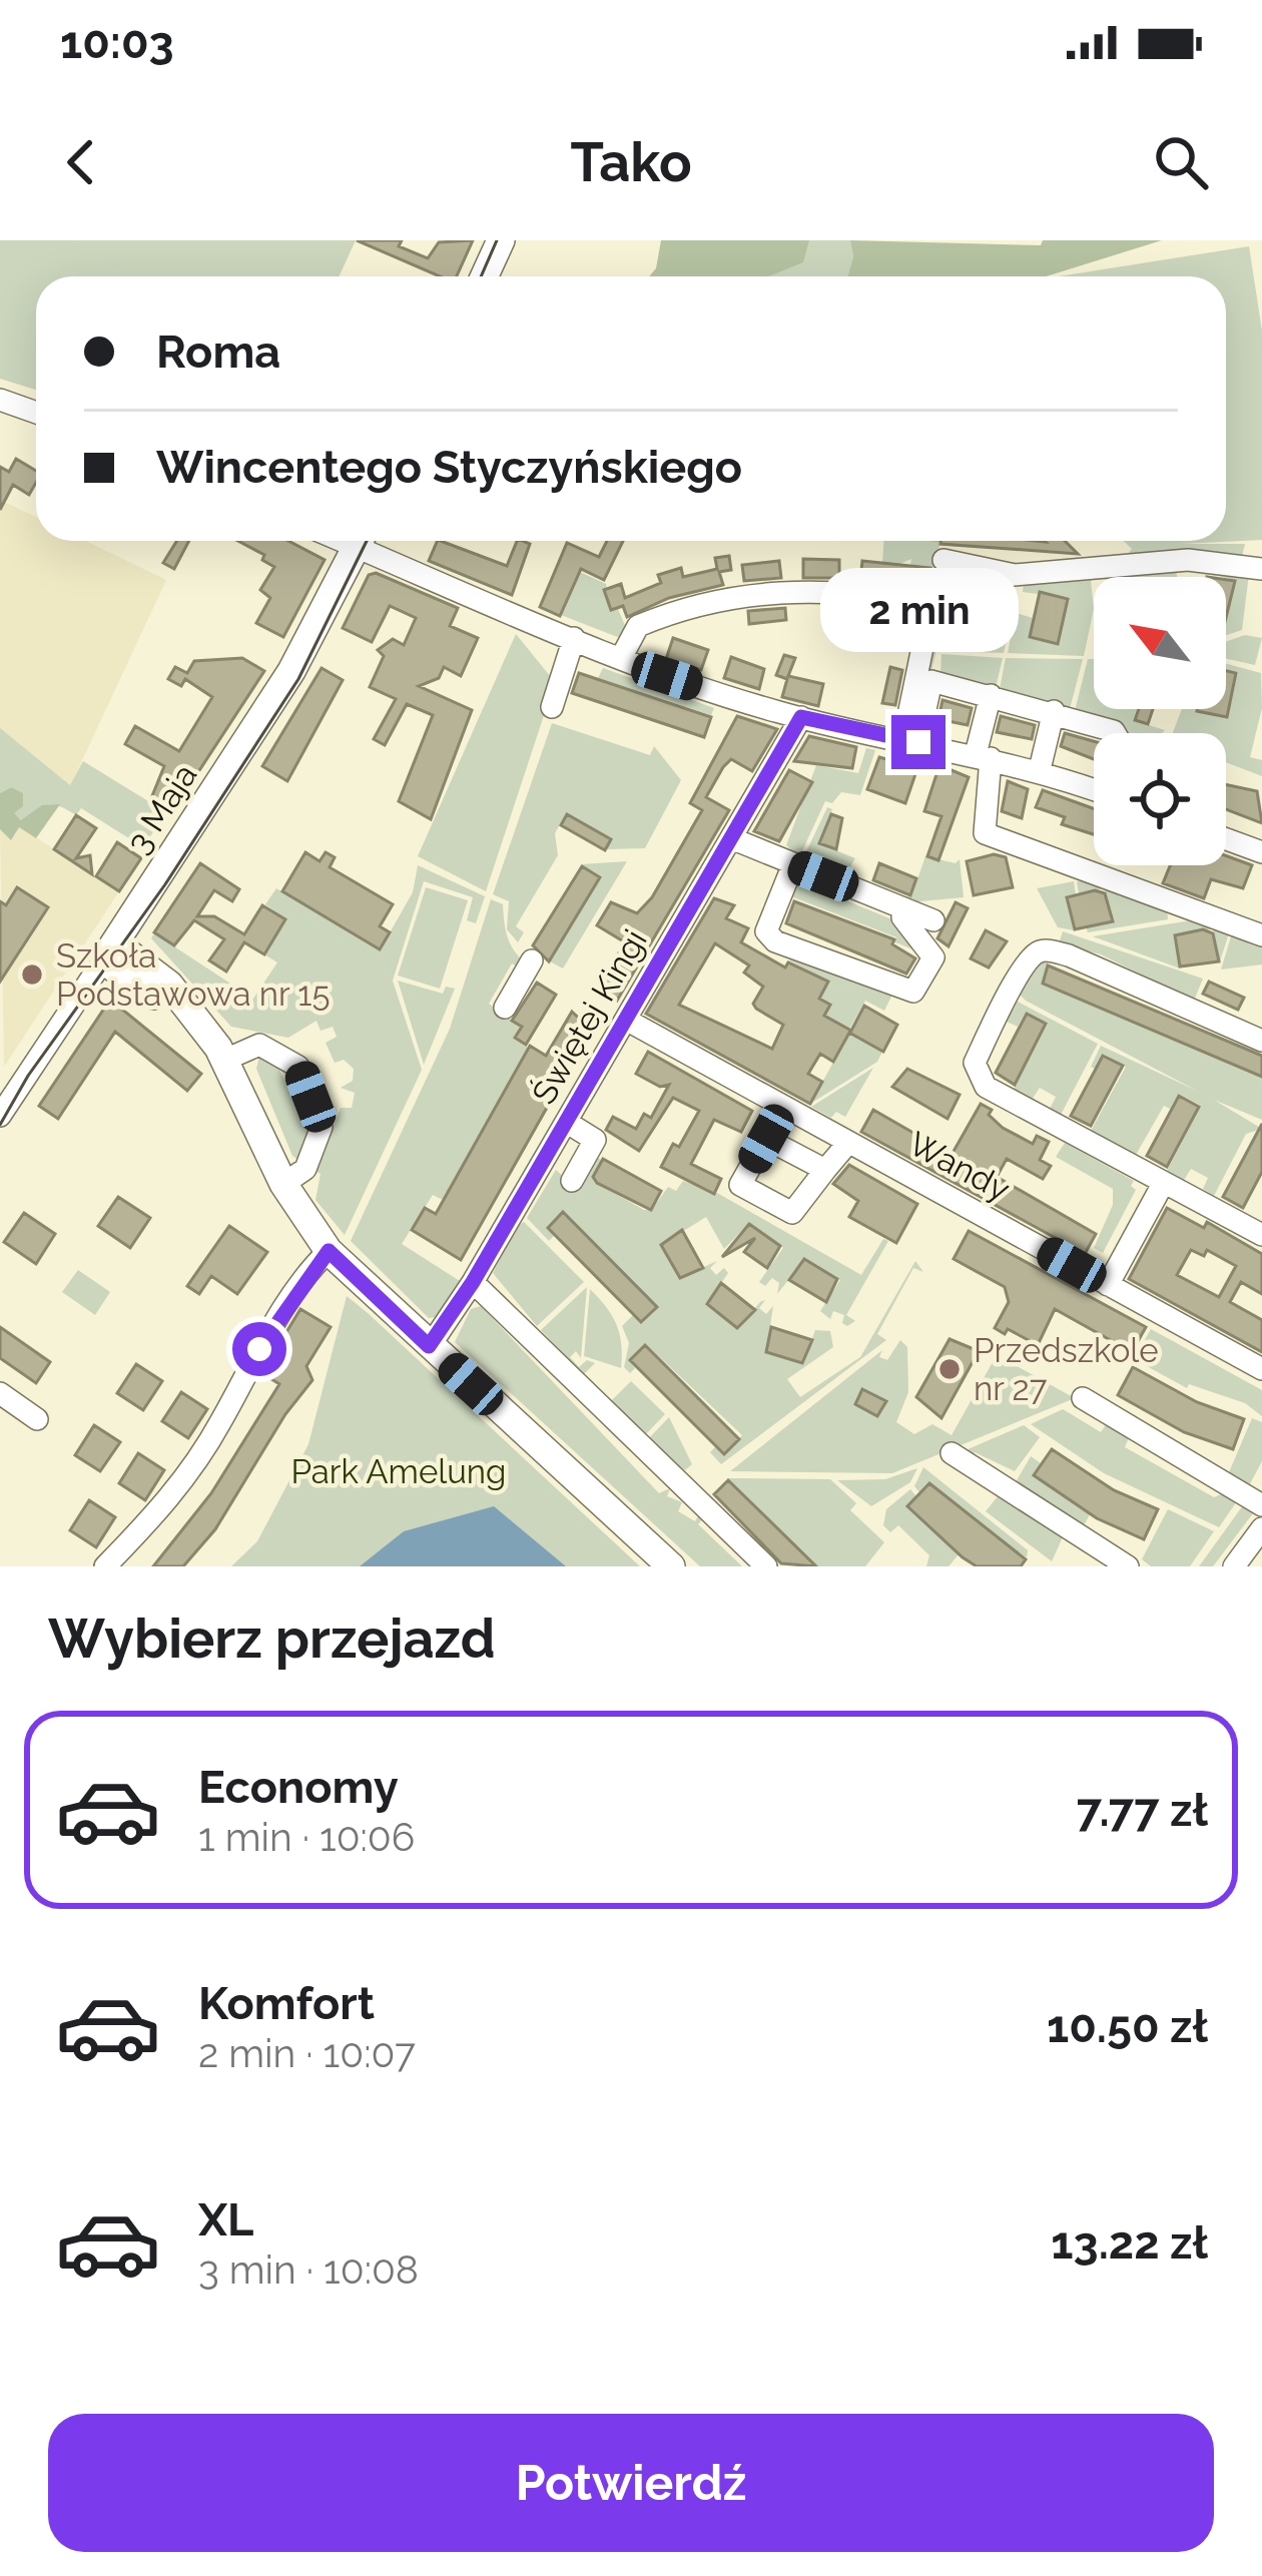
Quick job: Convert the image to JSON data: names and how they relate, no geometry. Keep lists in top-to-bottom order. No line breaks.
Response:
{"streets":{"main road":["3 Maja"],"street":["Świętej Kingi","Wandy"]},"crossings":[["Świętej Kingi","Wandy"]],"parks":["Park Amelung"],"places":["Szkoła Podstawowa nr 15","Przedszkole nr 27"],"north":"top left","page":{"status":"10:03","header":"Tako","banner":["Roma","Wincentego Styczyńskiego"],"bubble":"2 min","heading":"Wybierz przejazd","list":[{"name":"Economy","note":"1 min · 10:06","value":"7.77 zł"},{"name":"Komfort","note":"2 min · 10:07","value":"10.50 zł"},{"name":"XL","note":"3 min · 10:08","value":"13.22 zł"}],"buttons":"Potwierdź"}}
